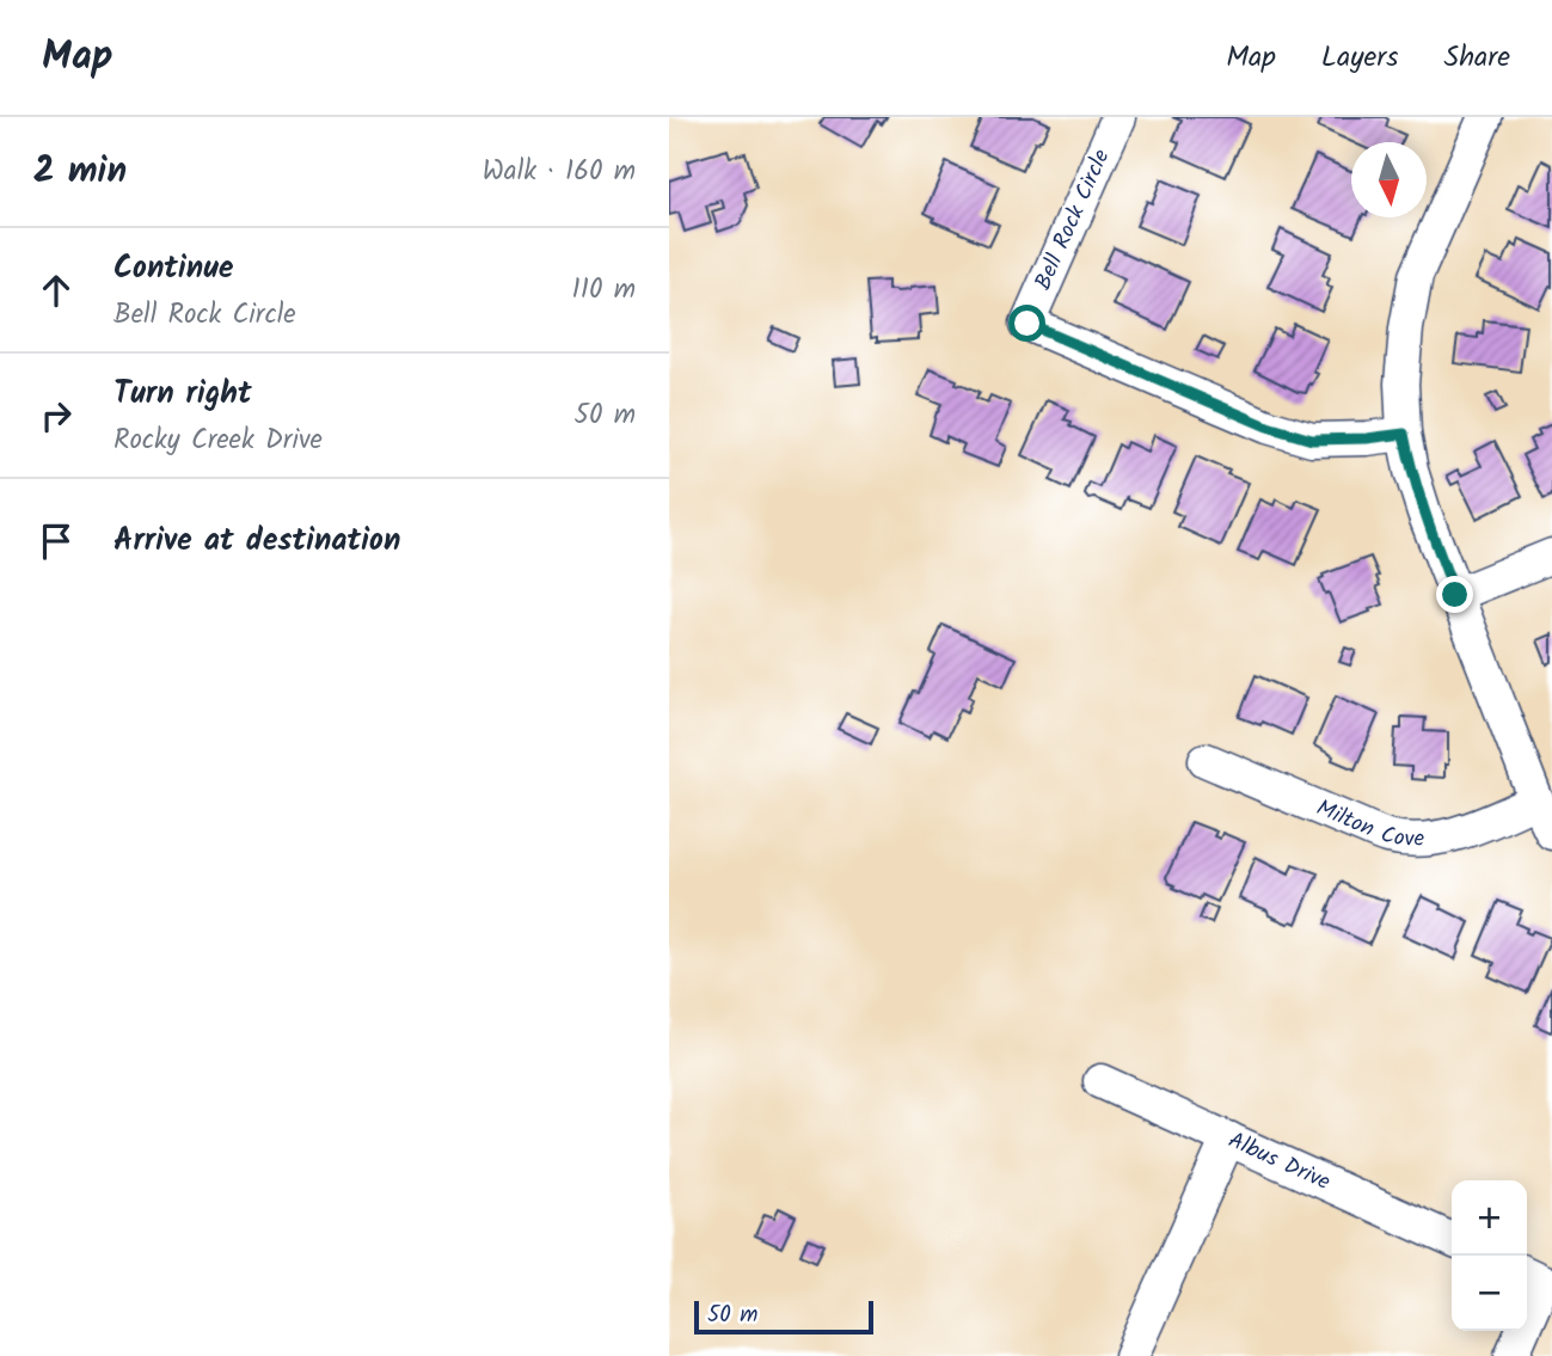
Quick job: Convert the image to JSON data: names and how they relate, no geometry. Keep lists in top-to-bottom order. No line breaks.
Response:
{"streets":{"street":["Bell Rock Circle","Milton Cove","Albus Drive"]},"scale_bar":"50 m","north":"bottom","page":{"header":"Map","nav":["Map","Layers","Share"],"heading":["2 min","Walk · 160 m"],"list":[["Continue","Bell Rock Circle","110 m"],["Turn right","Rocky Creek Drive","50 m"],"Arrive at destination"],"map_buttons":["+","−"],"scale":"50 m"}}
